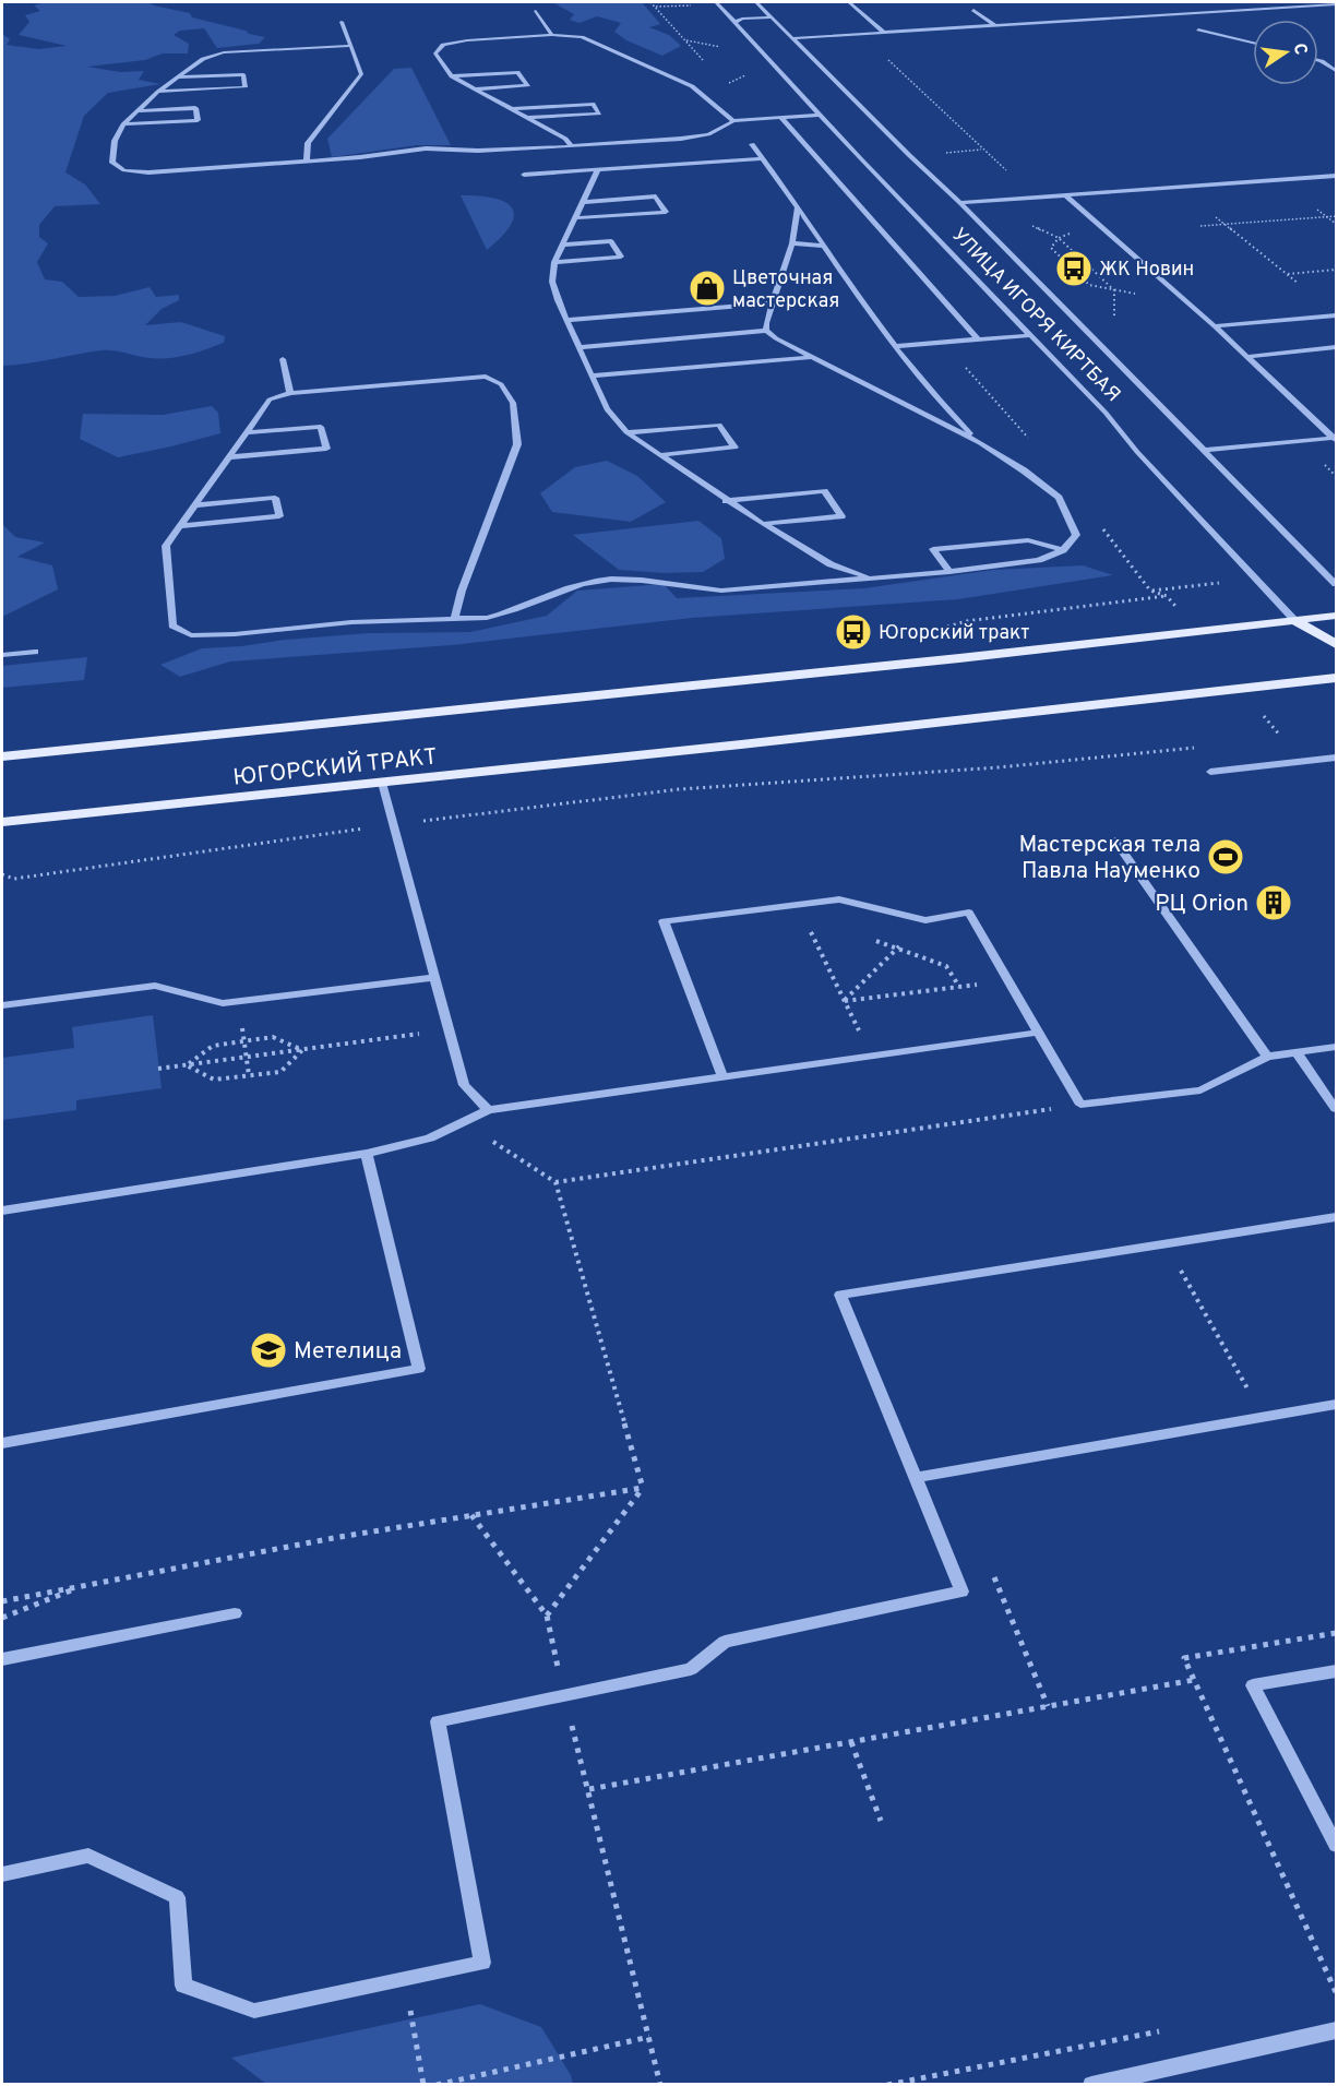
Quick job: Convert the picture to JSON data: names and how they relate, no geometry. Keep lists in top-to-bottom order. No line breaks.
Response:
{"streets":{"main road":["УЛИЦА ИГОРЯ КИРТБАЯ","ЮГОРСКИЙ ТРАКТ"]},"crossings":[["УЛИЦА ИГОРЯ КИРТБАЯ","ЮГОРСКИЙ ТРАКТ"]],"places":{"bus stop":["ЖК Новин","Югорский тракт"],"shop":["Цветочная мастерская"],"sports":["Мастерская тела Павла Науменко"],"building":["РЦ Orion"],"school or university":["Метелица"]},"north":"right"}
